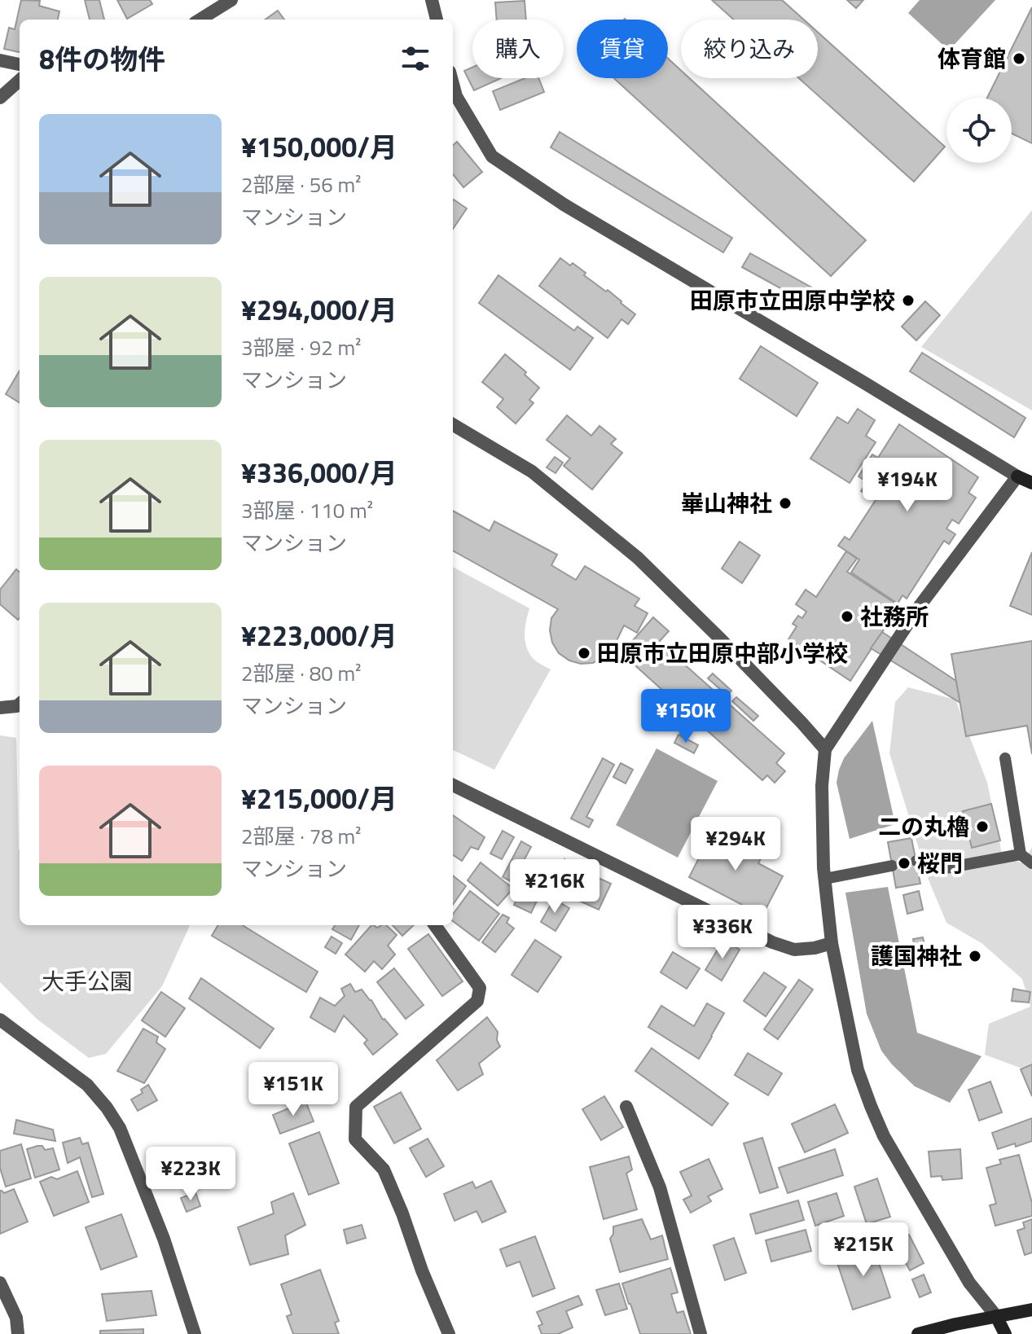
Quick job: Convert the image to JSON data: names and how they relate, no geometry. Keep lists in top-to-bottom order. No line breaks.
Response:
{"parks":["大手公園"],"places":["体育館","田原市立田原中学校","崋山神社","社務所","田原市立田原中部小学校","二の丸櫓","桜門","護国神社"],"page":{"chip":["購入","賃貸","絞り込み"],"heading":"8件の物件","list":[{"name":"¥150,000/月","note":"2部屋 · 56 m² · マンション"},{"name":"¥294,000/月","note":"3部屋 · 92 m² · マンション"},{"name":"¥336,000/月","note":"3部屋 · 110 m² · マンション"},{"name":"¥223,000/月","note":"2部屋 · 80 m² · マンション"},{"name":"¥215,000/月","note":"2部屋 · 78 m² · マンション"}],"price":["¥194K","¥150K","¥294K","¥216K","¥336K","¥151K","¥223K","¥215K"]}}
